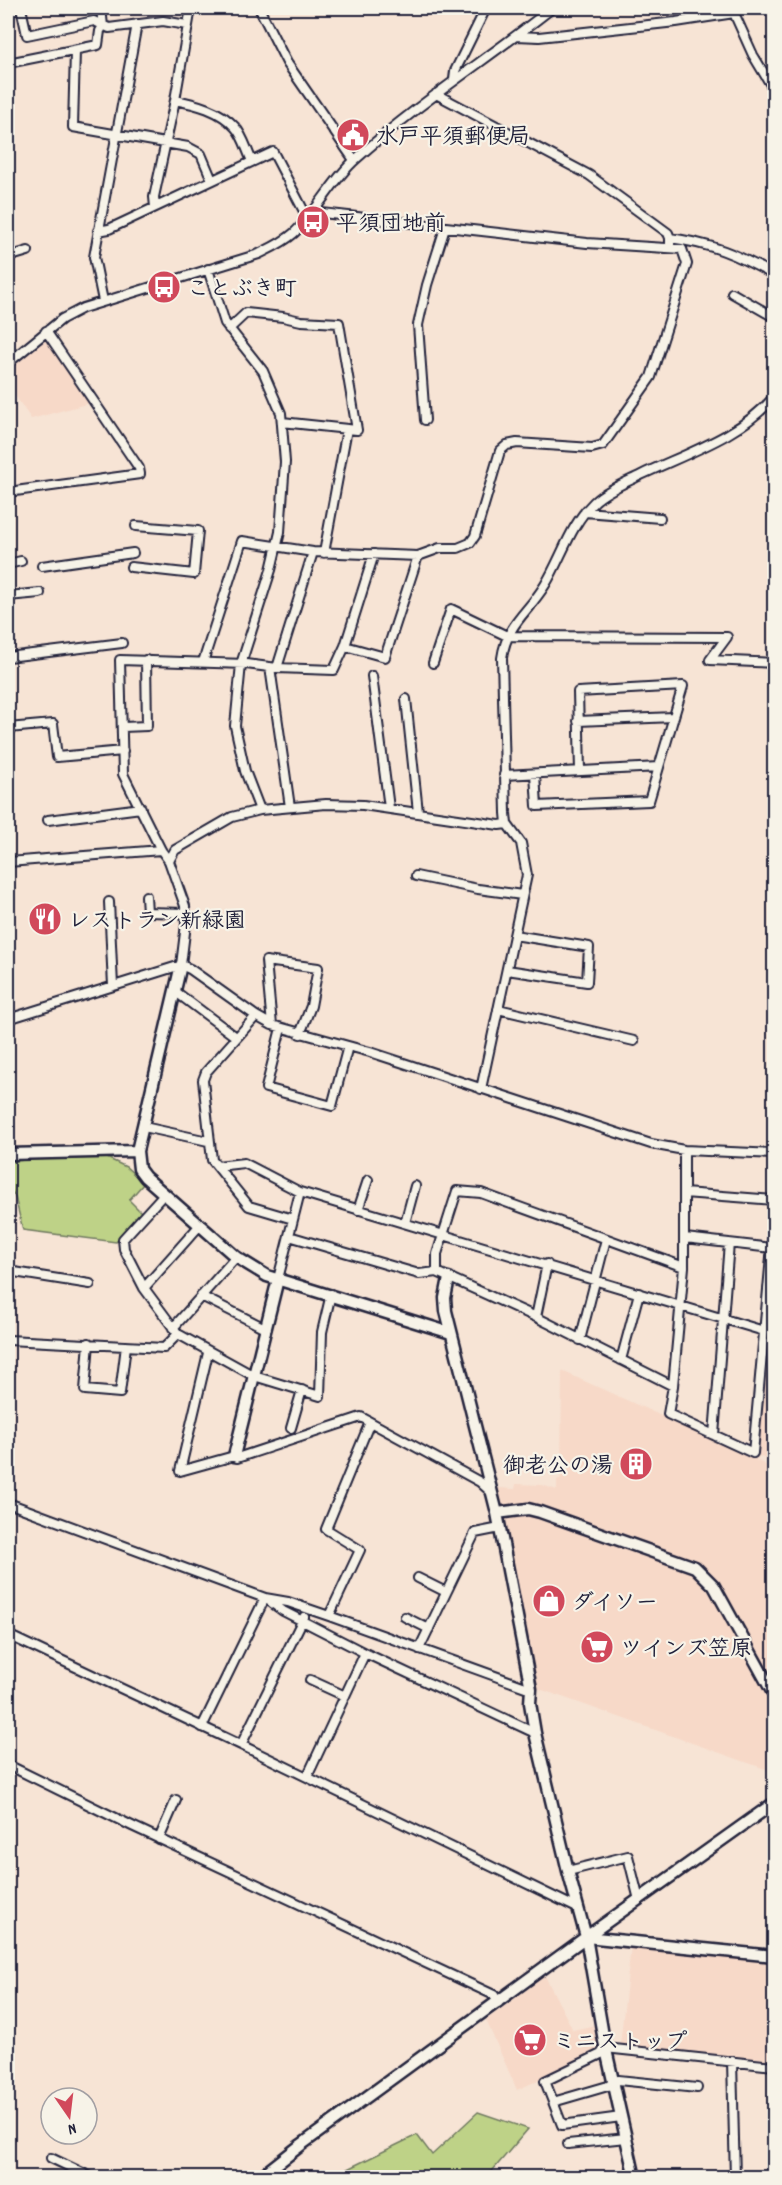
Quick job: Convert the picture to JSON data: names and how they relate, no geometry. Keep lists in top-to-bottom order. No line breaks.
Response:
{"places":{"public building":["水戸平須郵便局"],"bus stop":["平須団地前","ことぶき町"],"restaurant":["レストラン新緑園"],"building":["御老公の湯"],"shop":["ダイソー"],"supermarket":["ツインズ笠原","ミニストップ"]},"north":"bottom"}
